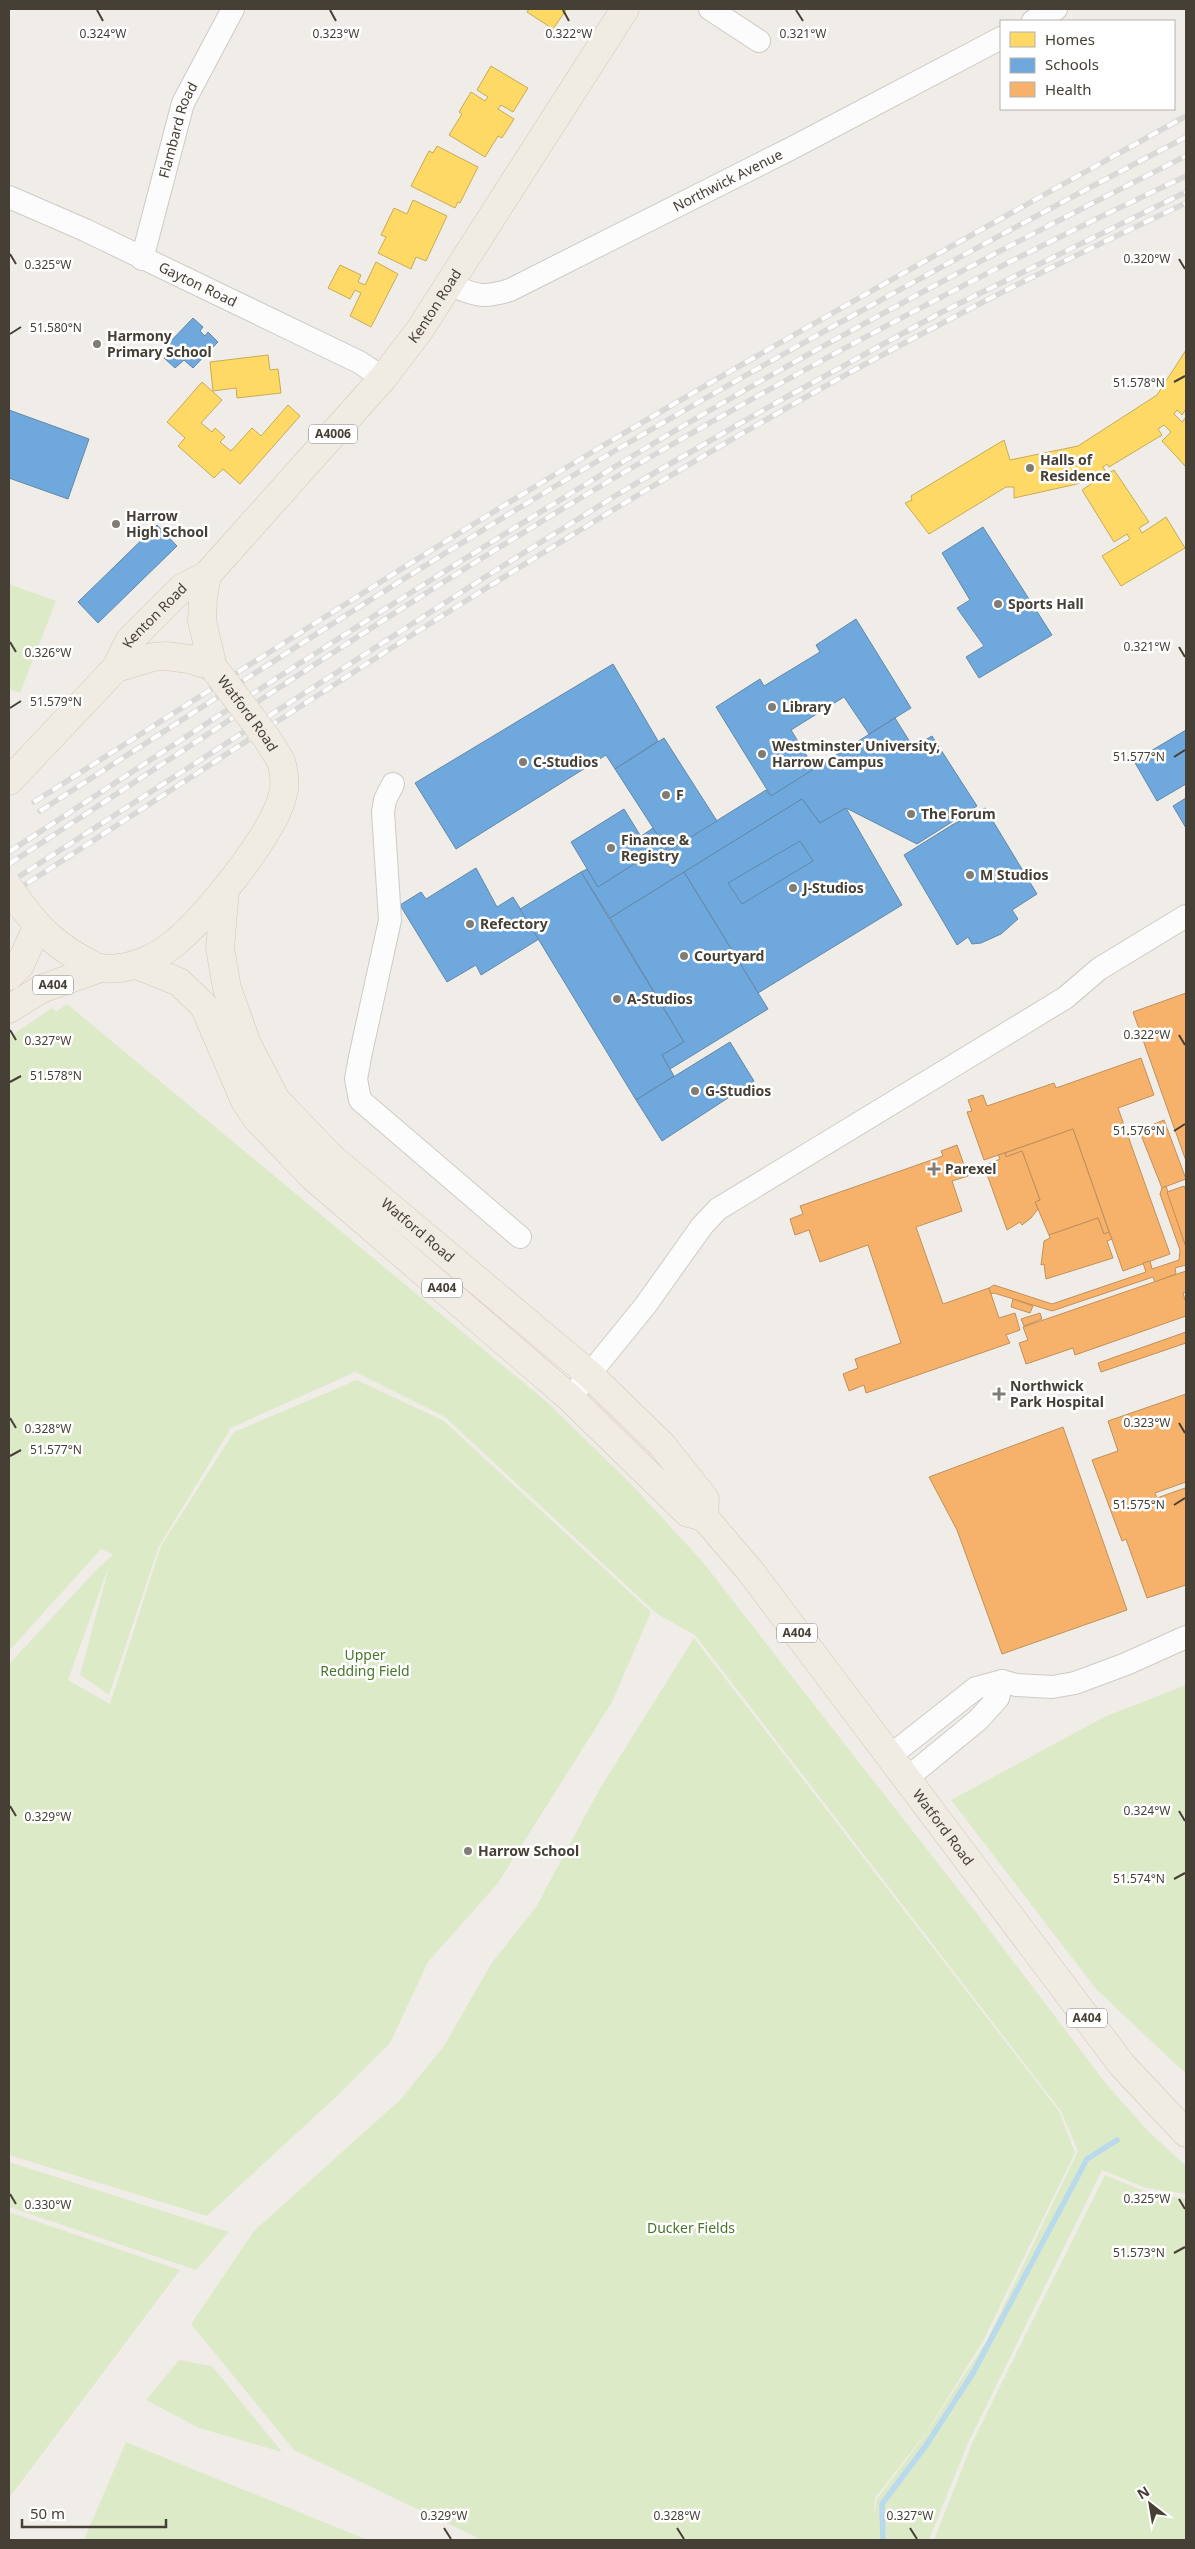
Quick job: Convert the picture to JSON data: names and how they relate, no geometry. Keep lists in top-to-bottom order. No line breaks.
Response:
{"streets":{"main road":["Kenton Road","A4006","Watford Road","A404"],"street":["Flambard Road","Northwick Avenue","Gayton Road"]},"crossings":[["Flambard Road","Gayton Road"],["Northwick Avenue","Kenton Road"],["Gayton Road","Kenton Road"],["Kenton Road","Watford Road"]],"parks":["Upper Redding Field","Ducker Fields"],"places":{"other":["Harmony Primary School","Halls of Residence","Harrow High School","Sports Hall","Library","Westminster University, Harrow Campus","C-Studios","F","The Forum","Finance & Registry","M Studios","J-Studios","Refectory","Courtyard","A-Studios","G-Studios","Harrow School"],"health":["Parexel","Northwick Park Hospital"]},"legend":["Homes","Schools","Health"],"scale_bar":"50 m","north":"top left","coordinates":["0.323°W","0.322°W","0.324°W","0.321°W","0.320°W","0.325°W","51.580°N","51.578°N","0.326°W","51.579°N","51.577°N","0.327°W","51.576°N","0.328°W","51.575°N","0.329°W","51.574°N","0.330°W","51.573°N"]}
